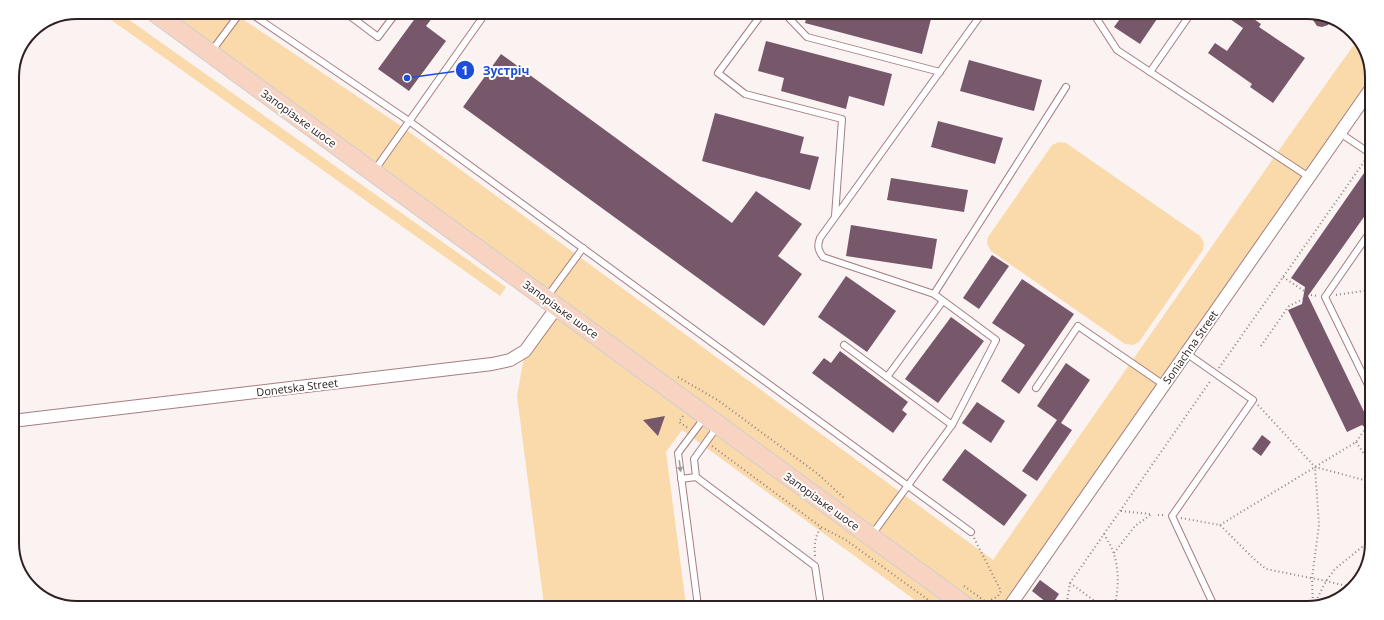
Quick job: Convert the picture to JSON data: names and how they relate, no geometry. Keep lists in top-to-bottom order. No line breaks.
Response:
{"streets":{"main road":["Запорізьке шосе"],"street":["Soniachna Street","Donetska Street"]},"crossings":[["Запорізьке шосе","Donetska Street"]],"places":["Зустріч"]}
